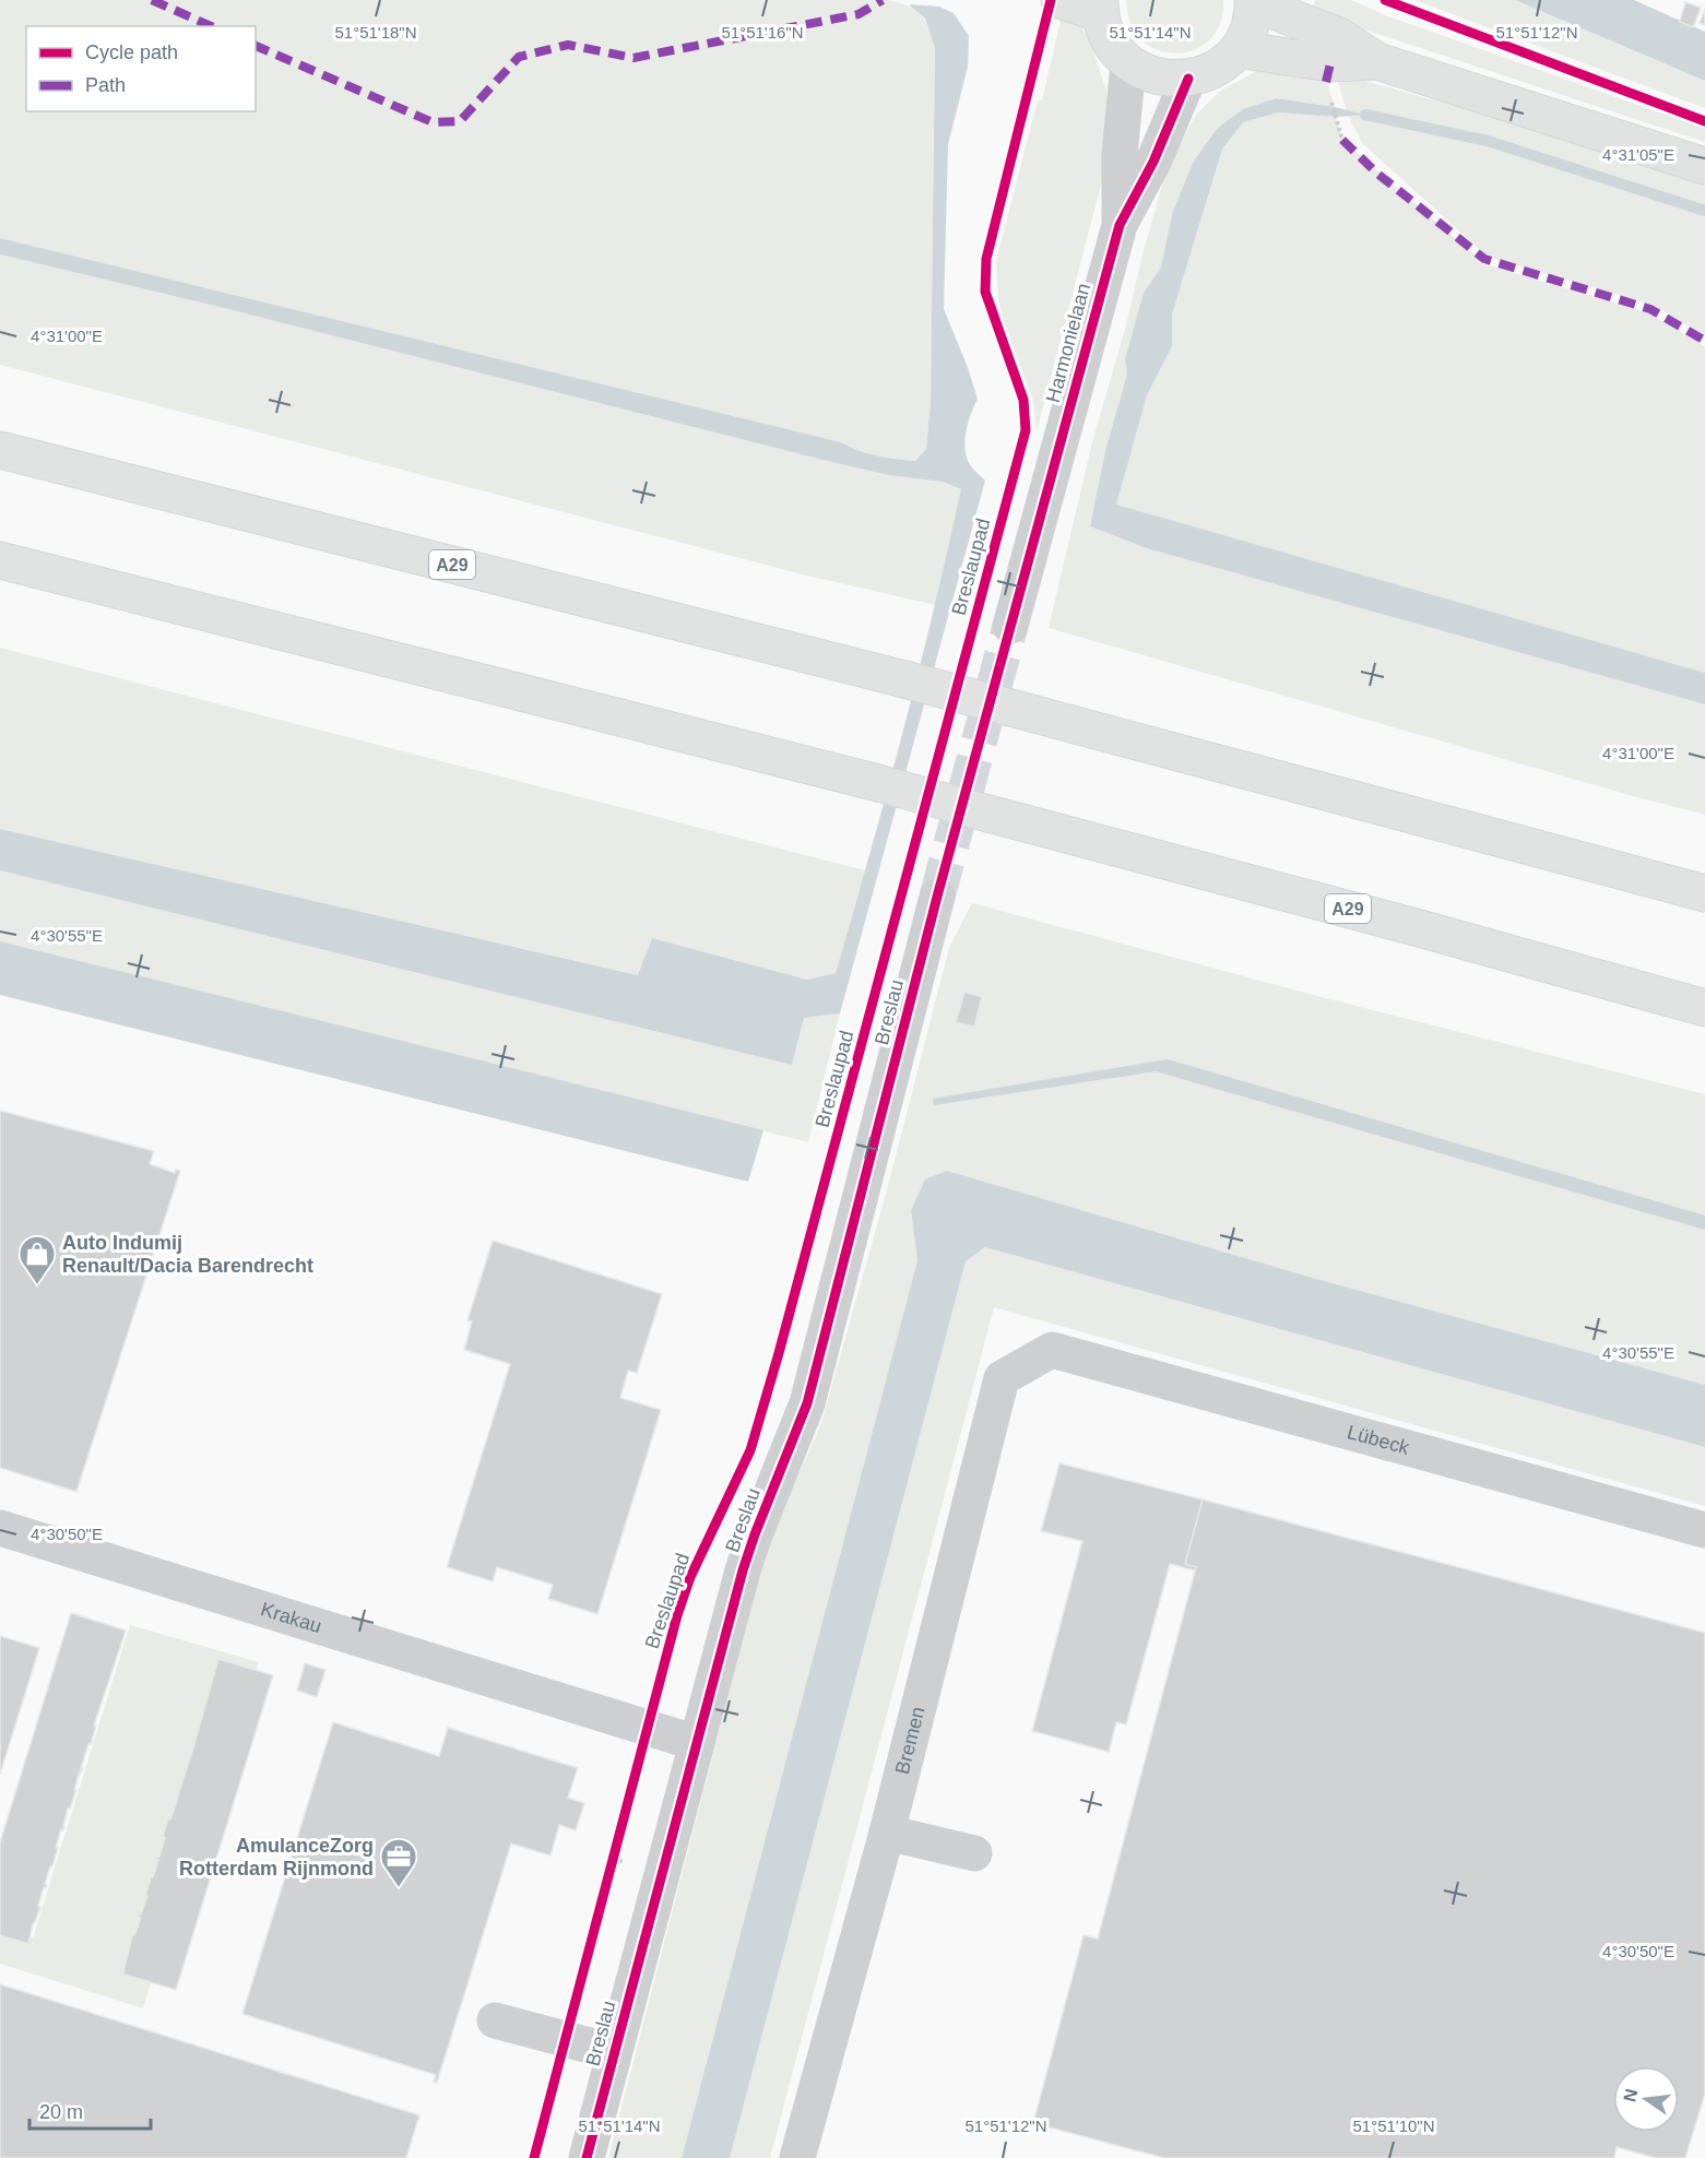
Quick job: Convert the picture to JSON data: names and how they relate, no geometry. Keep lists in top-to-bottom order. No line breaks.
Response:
{"streets":{"main road":["A29"],"street":["Harmonielaan","Breslau","Lübeck","Krakau","Bremen"],"cycle path":["Breslaupad"]},"crossings":[["Breslau","Krakau"],["Lübeck","Bremen"]],"places":{"shop":["Auto Indumij Renault/Dacia Barendrecht"],"office":["AmulanceZorg Rotterdam Rijnmond"]},"legend":["Cycle path","Path"],"scale_bar":"20 m","north":"left","coordinates":["51°51'18\"N","51°51'16\"N","51°51'14\"N","51°51'12\"N","4°31'05\"E","4°31'00\"E","4°30'55\"E","4°30'50\"E","51°51'10\"N"]}
